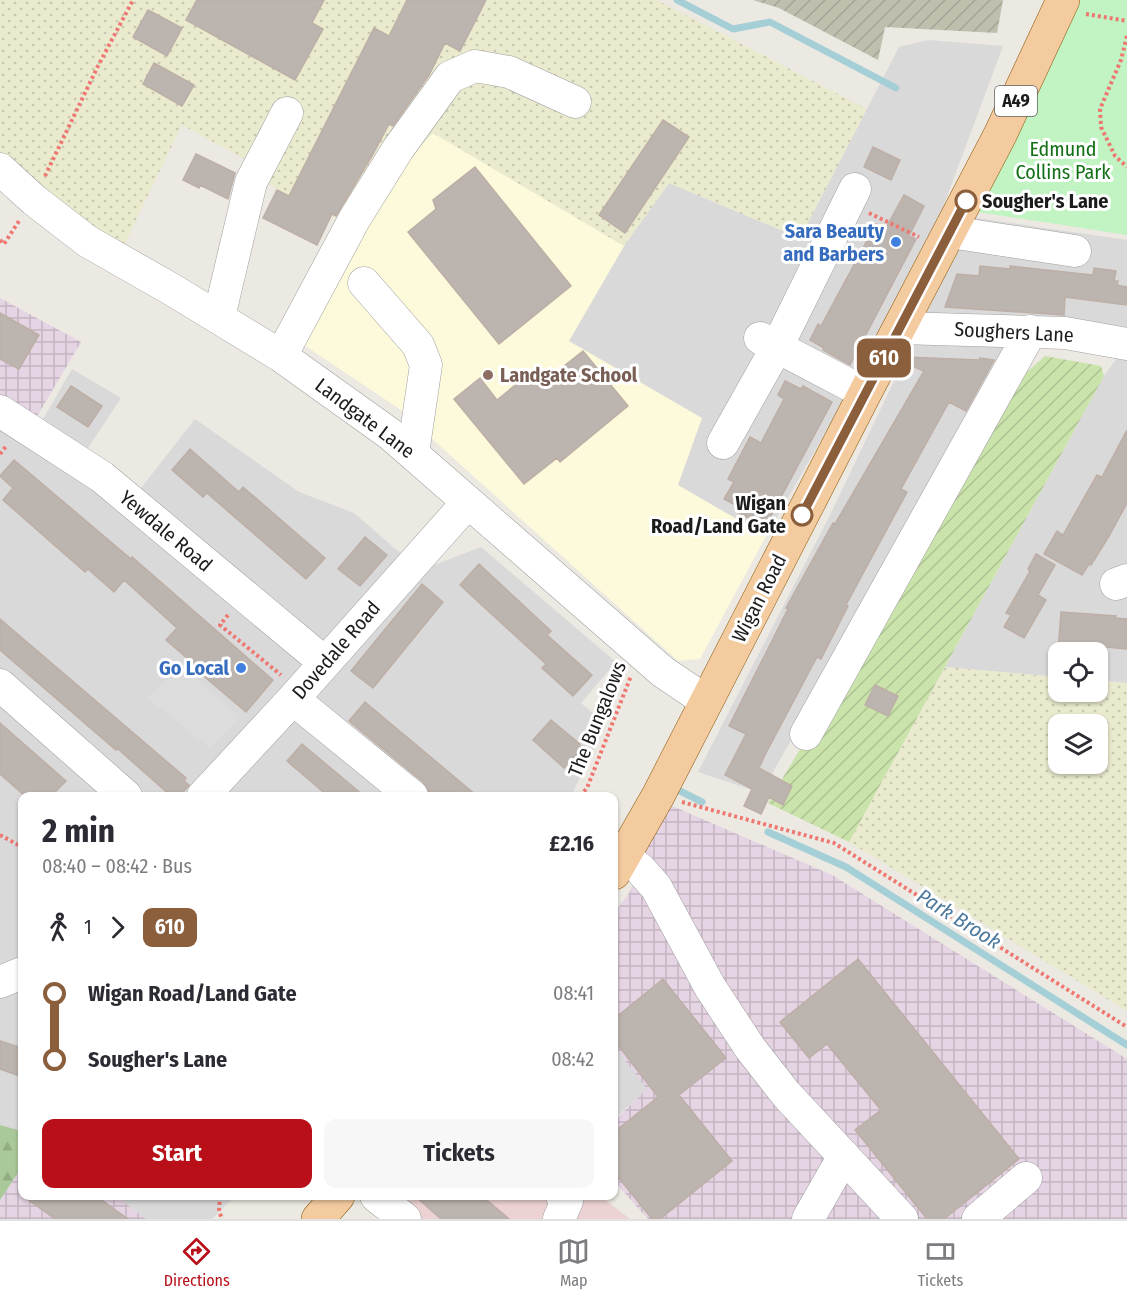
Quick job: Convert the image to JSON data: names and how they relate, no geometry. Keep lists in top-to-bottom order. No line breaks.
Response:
{"streets":{"main road":["A49","Wigan Road"],"street":["Soughers Lane","Landgate Lane","Yewdale Road","Dovedale Road"],"path":["The Bungalows"]},"crossings":[["Soughers Lane","Wigan Road"],["Landgate Lane","Wigan Road"],["Landgate Lane","Dovedale Road"],["Landgate Lane","The Bungalows"],["Yewdale Road","Dovedale Road"]],"water":["Park Brook"],"parks":["Edmund Collins Park"],"places":["Sougher's Lane","Sara Beauty and Barbers","Landgate School","Wigan Road/Land Gate","Go Local"],"lines":["bus line 610"],"page":{"on_map":"610","heading":["2 min","08:40 – 08:42 · Bus","£2.16"],"legs":["1","610"],"list":[{"name":"Wigan Road/Land Gate","value":"08:41"},{"name":"Sougher's Lane","value":"08:42"}],"buttons":["Start","Tickets"],"tabs":["Directions","Map","Tickets"]}}
